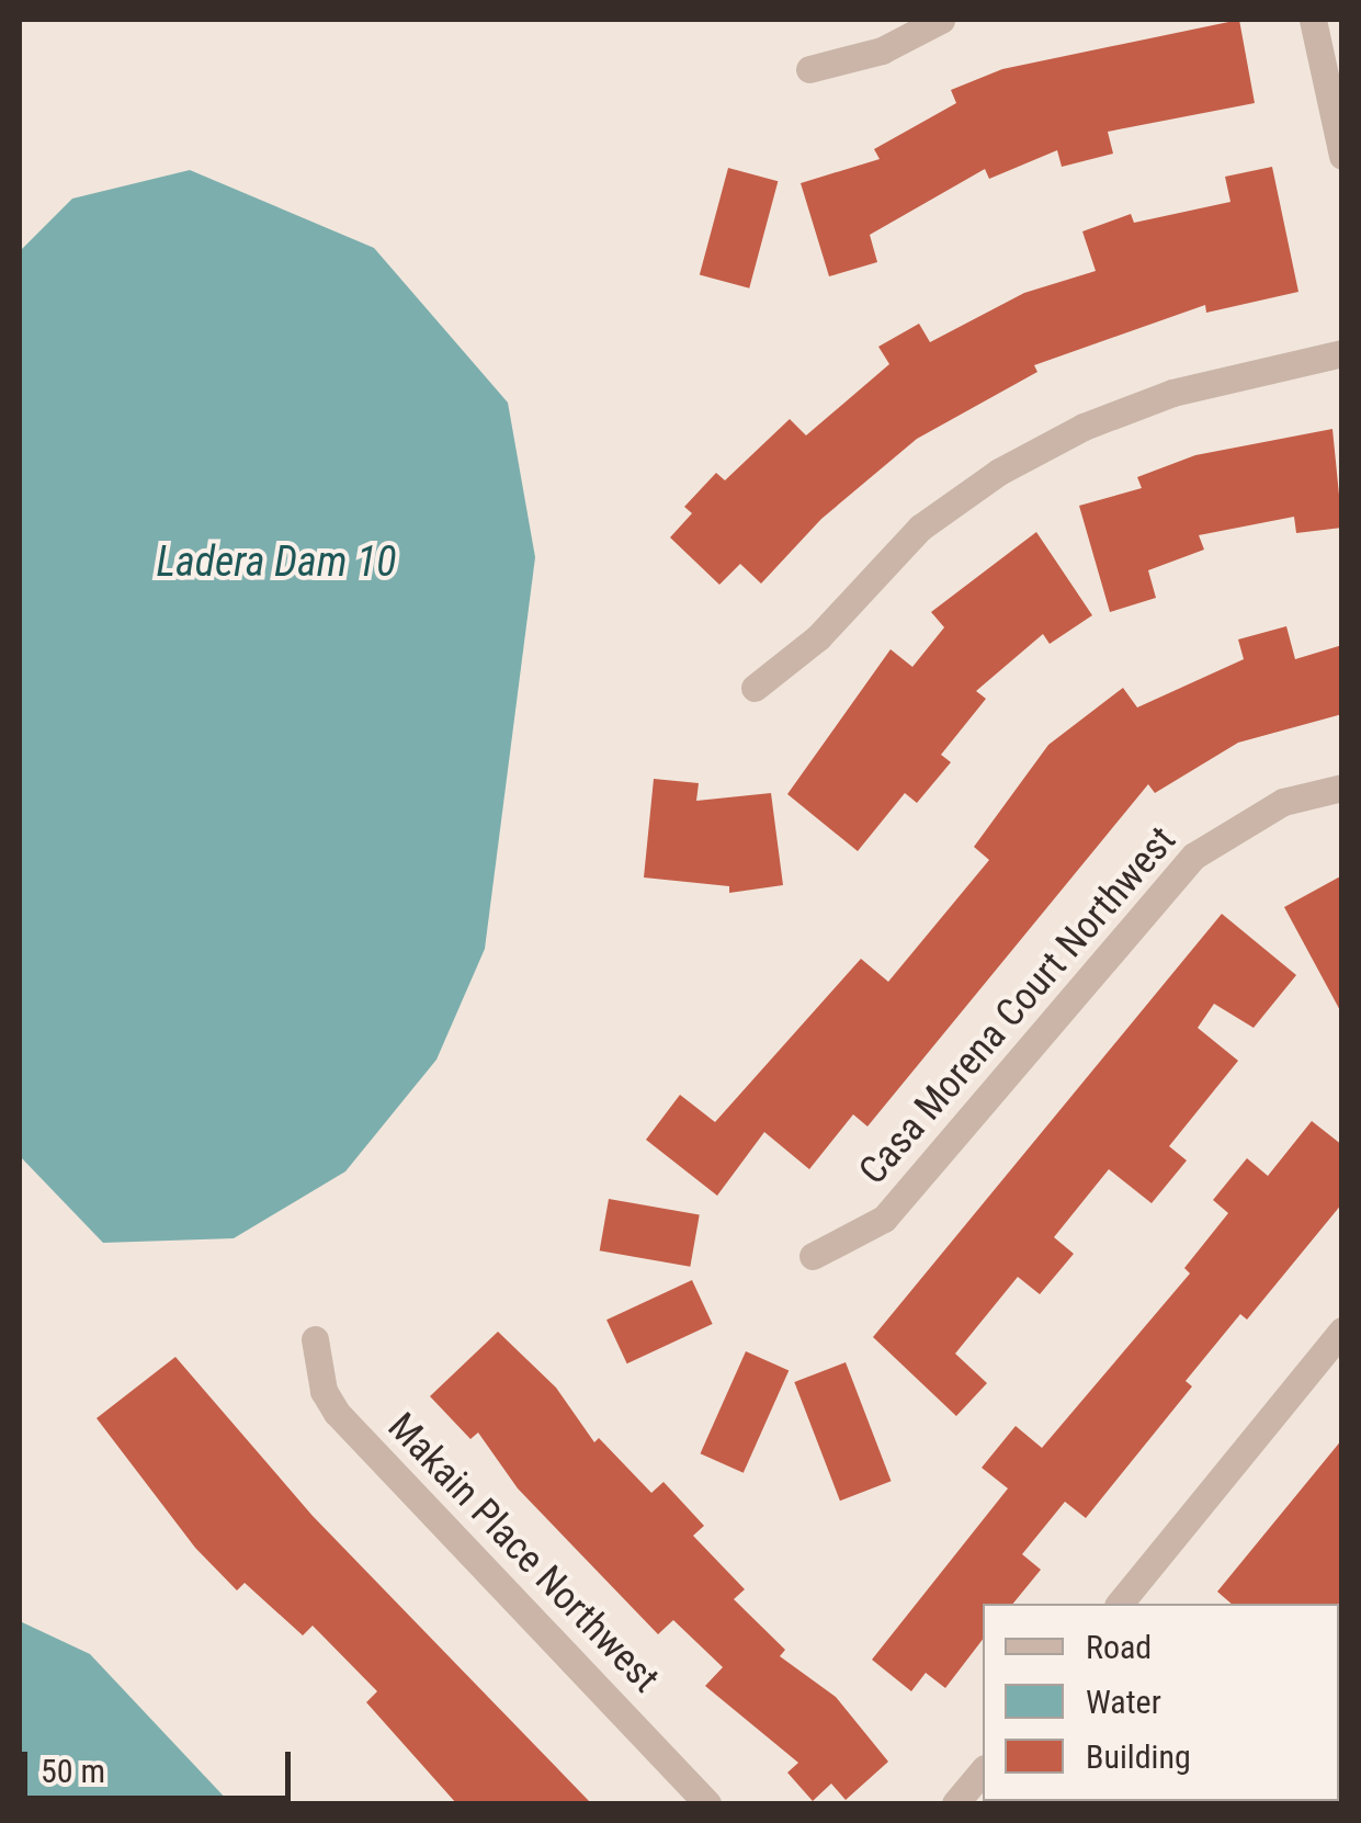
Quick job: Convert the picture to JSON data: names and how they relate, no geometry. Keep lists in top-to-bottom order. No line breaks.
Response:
{"streets":{"street":["Casa Morena Court Northwest","Makain Place Northwest"]},"water":["Ladera Dam 10"],"legend":["Road","Water","Building"],"scale_bar":"50 m"}
